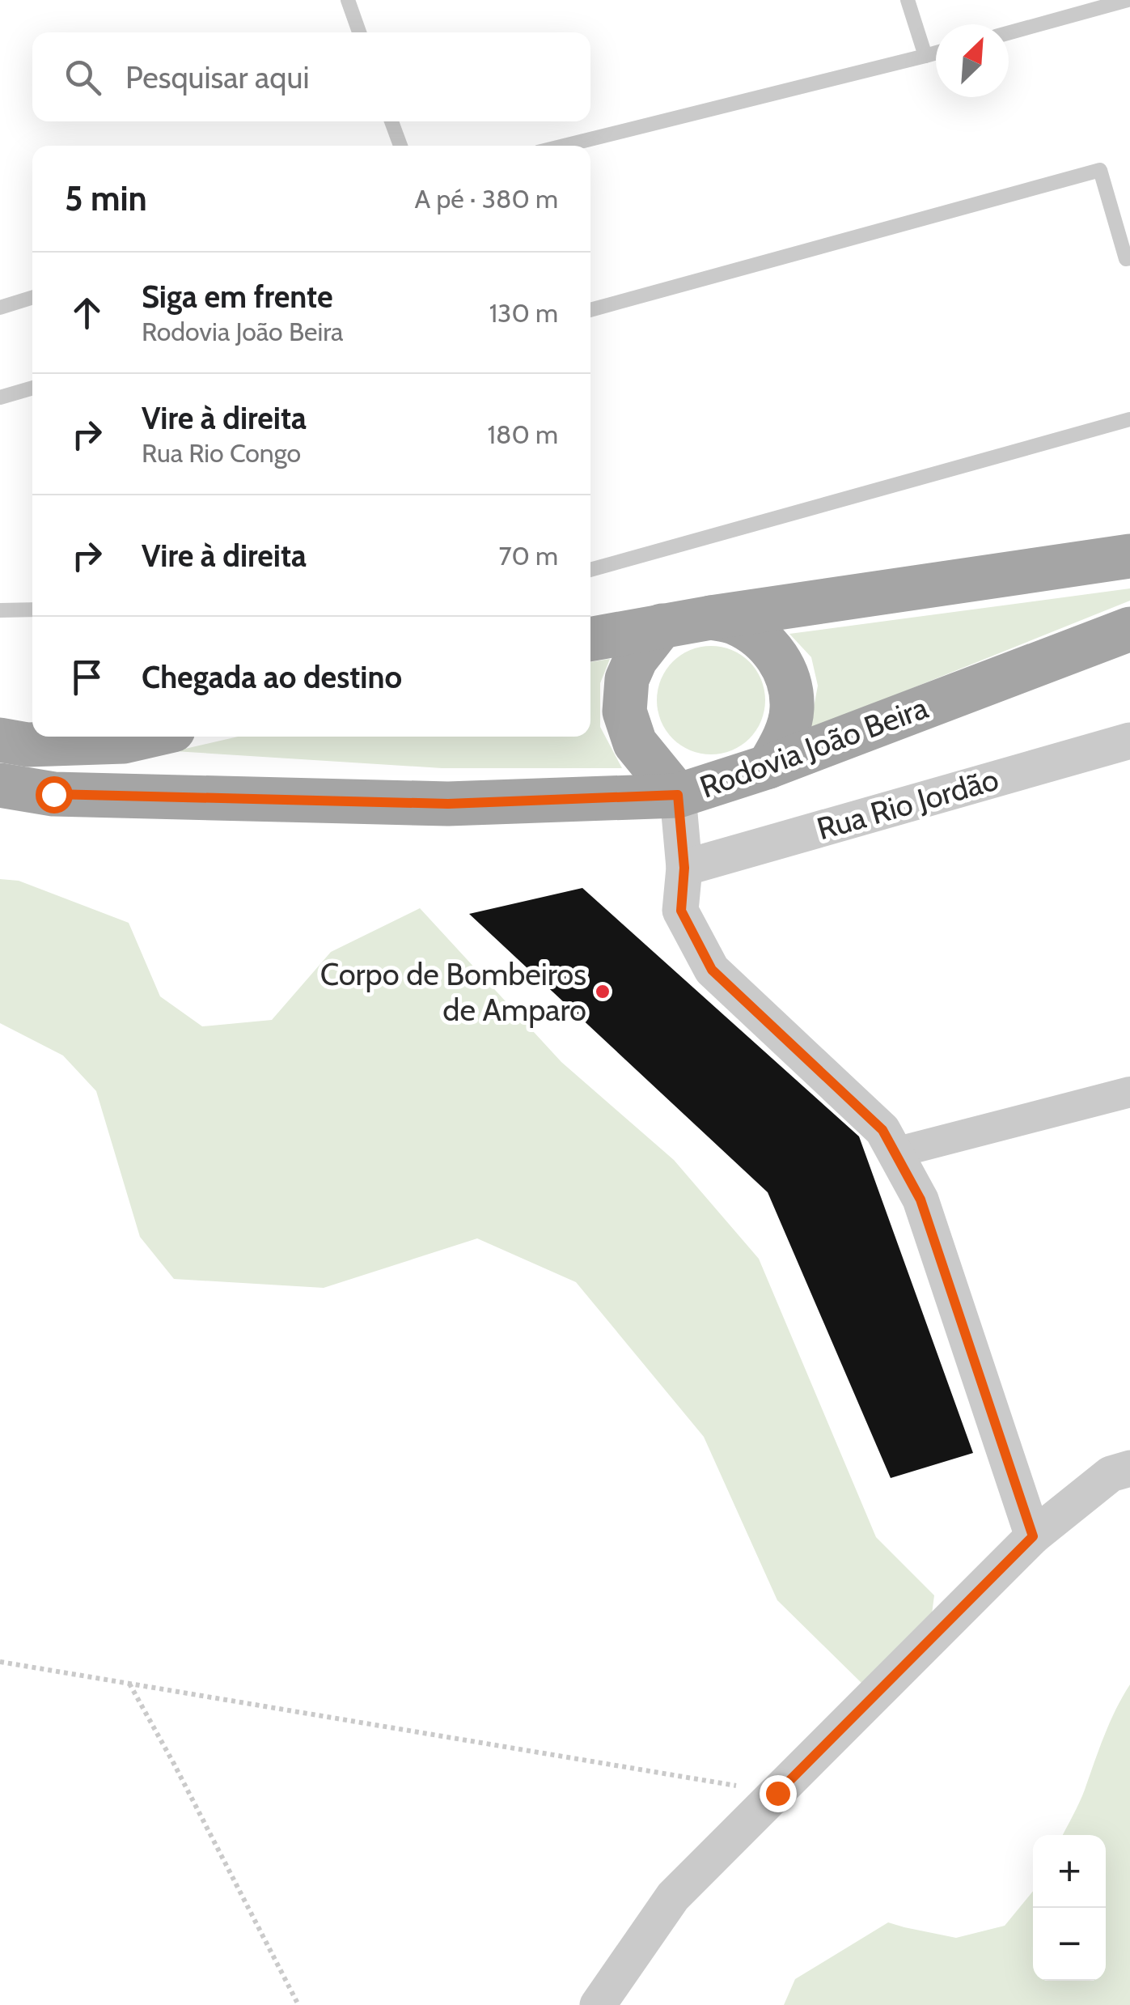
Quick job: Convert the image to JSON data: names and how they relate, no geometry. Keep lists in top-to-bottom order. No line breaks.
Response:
{"streets":{"main road":["Rodovia João Beira"],"street":["Rua Rio Jordão"]},"places":["Corpo de Bombeiros de Amparo"],"north":"top right","page":{"search":"Pesquisar aqui","heading":["5 min","A pé · 380 m"],"list":[["Siga em frente","Rodovia João Beira","130 m"],["Vire à direita","Rua Rio Congo","180 m"],["Vire à direita","70 m"],"Chegada ao destino"],"map_buttons":["+","−"]}}
